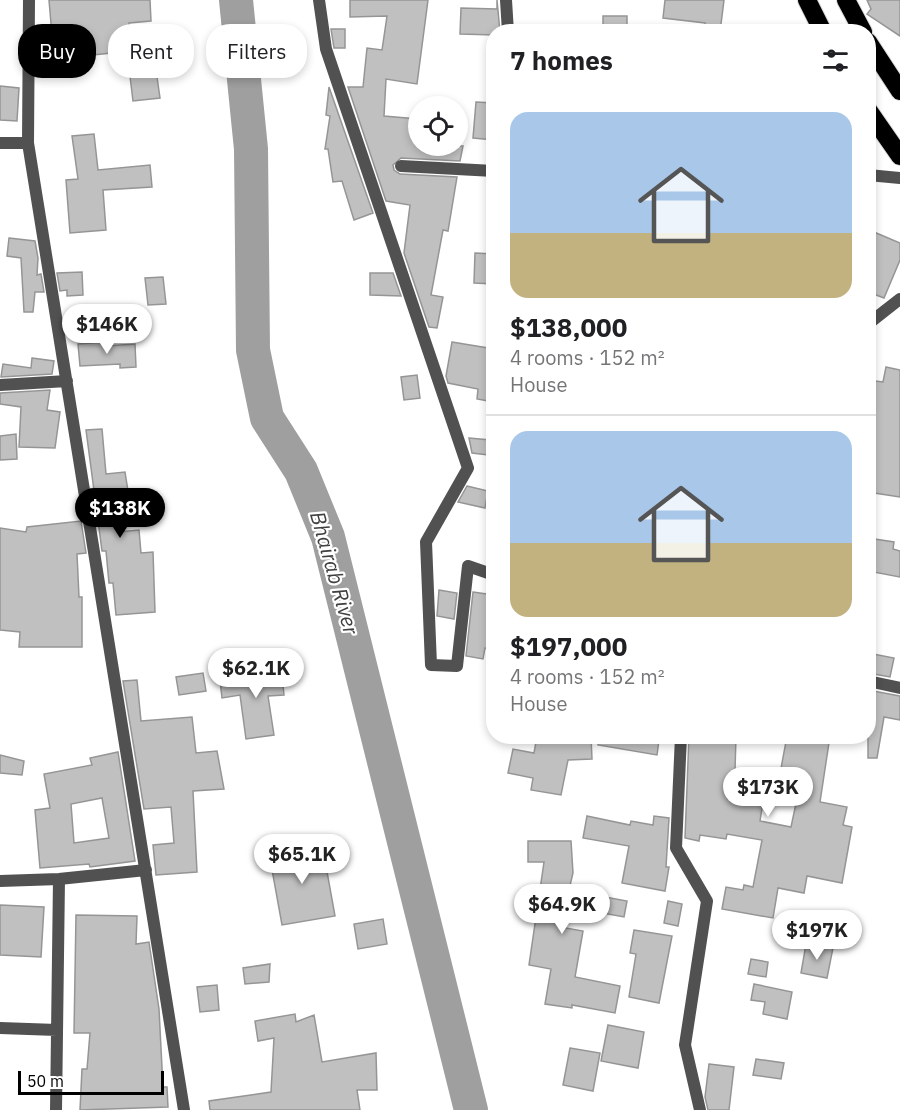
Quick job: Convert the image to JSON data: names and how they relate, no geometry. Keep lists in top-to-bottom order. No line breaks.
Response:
{"water":["Bhairab River"],"scale_bar":"50 m","page":{"chip":["Buy","Rent","Filters"],"heading":"7 homes","list":[{"name":"$138,000","note":"4 rooms · 152 m² · House"},{"name":"$197,000","note":"4 rooms · 152 m² · House"}],"price":["$146K","$138K","$62.1K","$173K","$65.1K","$64.9K","$197K"],"scale":"50 m"}}
